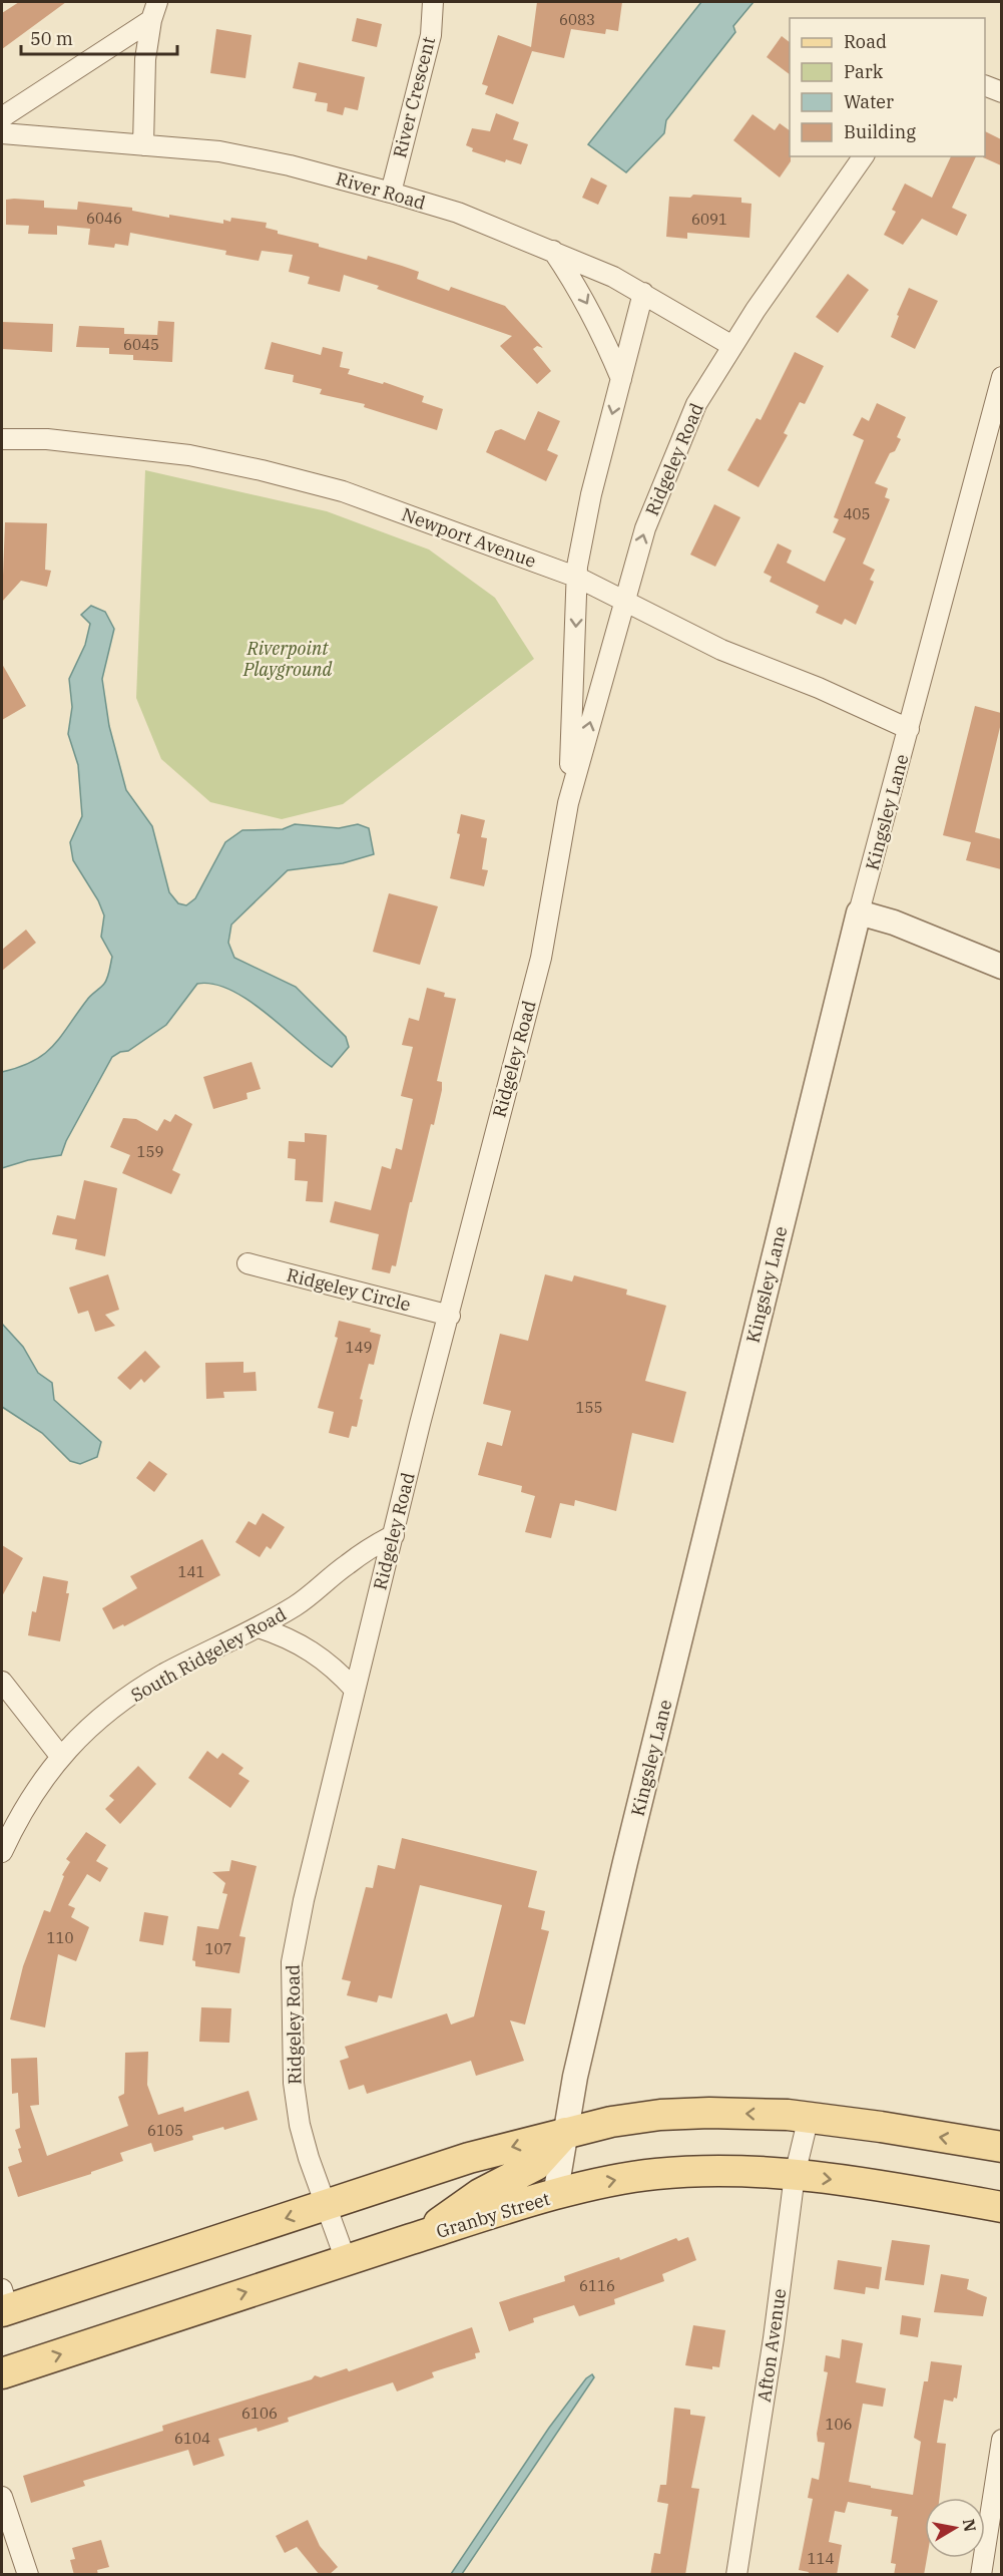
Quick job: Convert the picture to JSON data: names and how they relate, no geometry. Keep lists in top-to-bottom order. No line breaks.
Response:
{"streets":{"main road":["Granby Street"],"street":["River Crescent","River Road","Ridgeley Road","Newport Avenue","Kingsley Lane","Ridgeley Circle","South Ridgeley Road","Afton Avenue"]},"crossings":[["River Crescent","River Road"],["River Road","Ridgeley Road"],["Ridgeley Road","Newport Avenue"],["Ridgeley Road","Ridgeley Circle"],["Ridgeley Road","South Ridgeley Road"],["Ridgeley Road","Granby Street"],["Newport Avenue","Kingsley Lane"],["Kingsley Lane","Granby Street"],["Granby Street","Afton Avenue"]],"parks":["Riverpoint Playground"],"house_numbers":["6083","6046","6091","6045","405","159","149","155","141","110","107","6105","6116","6106","106","6104","114"],"legend":["Road","Park","Water","Building"],"scale_bar":"50 m","north":"right"}
